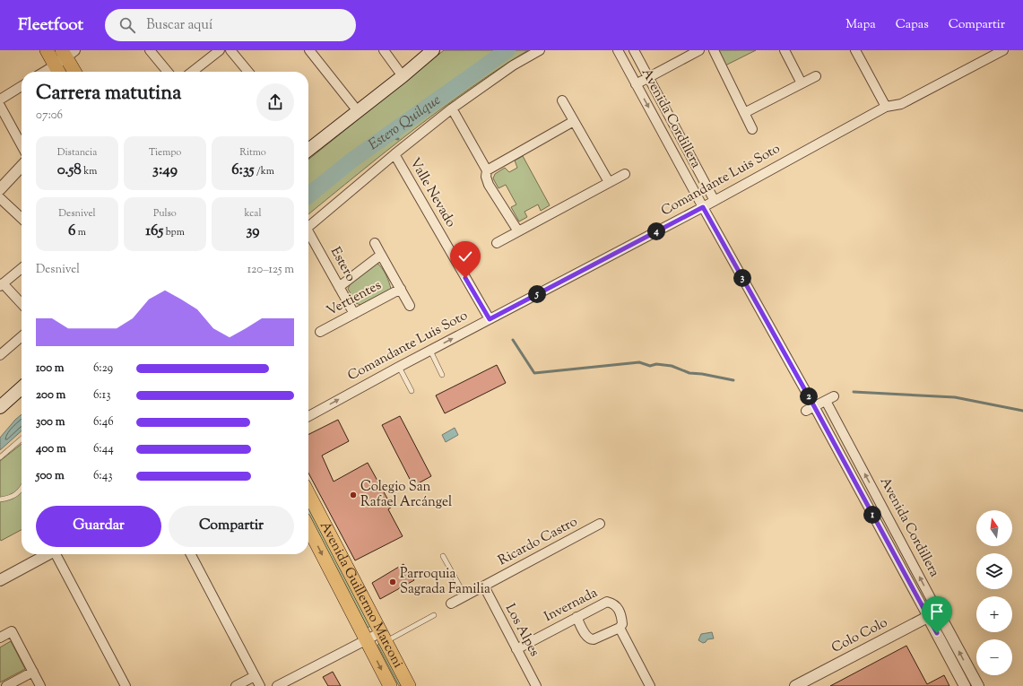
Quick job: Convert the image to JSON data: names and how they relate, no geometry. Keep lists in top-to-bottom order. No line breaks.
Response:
{"streets":{"main road":["Avenida Guillermo Marconi"],"street":["Avenida Cordillera","Comandante Luis Soto","Valle Nevado","Estero","Vertientes","Ricardo Castro","Invernada","Los Alpes","Colo Colo"]},"crossings":[["Avenida Cordillera","Comandante Luis Soto"],["Avenida Cordillera","Colo Colo"],["Comandante Luis Soto","Valle Nevado"],["Estero","Vertientes"],["Ricardo Castro","Los Alpes"],["Invernada","Los Alpes"]],"water":["Estero Quilque"],"places":["Colegio San Rafael Arcángel","Parroquia Sagrada Familia"],"north":"top","page":{"header":"Fleetfoot","search":"Buscar aquí","nav":["Mapa","Capas","Compartir"],"heading":["Carrera matutina","07:06"],"stats":[["Distancia","0.58 km"],["Tiempo","3:49"],["Ritmo","6:35 /km"],["Desnivel","6 m"],["Pulso","165 bpm"],["kcal","39"]],"pins":["4","3","5","2","1"],"chart":["Desnivel","120–125 m"],"list":[{"name":"100 m","note":"6:29"},{"name":"200 m","note":"6:13"},{"name":"300 m","note":"6:46"},{"name":"400 m","note":"6:44"},{"name":"500 m","note":"6:43"}],"buttons":["Guardar","Compartir"],"map_buttons":["+","−"]}}
